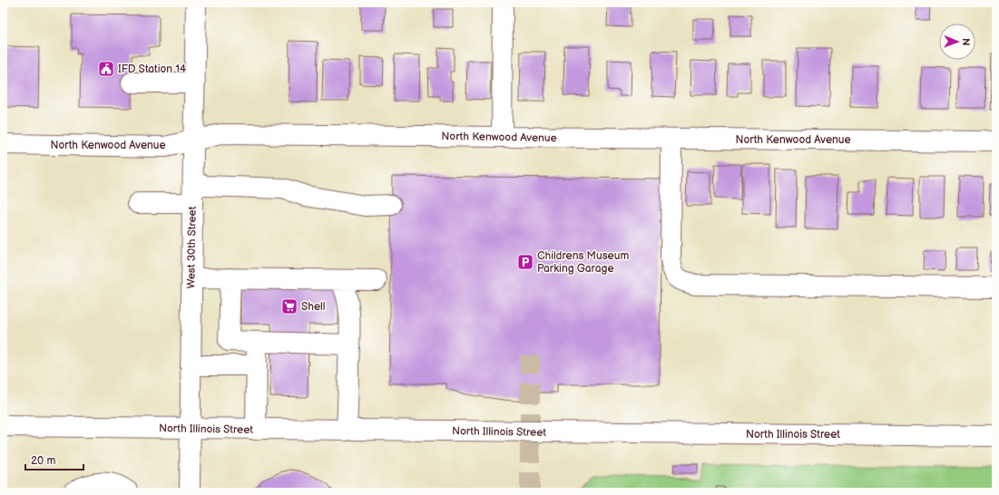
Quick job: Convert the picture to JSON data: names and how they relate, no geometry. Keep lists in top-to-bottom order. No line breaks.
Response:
{"streets":{"main road":["North Kenwood Avenue","West 30th Street","North Illinois Street"]},"crossings":[["North Kenwood Avenue","West 30th Street"],["West 30th Street","North Illinois Street"]],"places":{"public building":["IFD Station 14"],"parking":["Childrens Museum Parking Garage"],"supermarket":["Shell"]},"scale_bar":"20 m","north":"right"}
